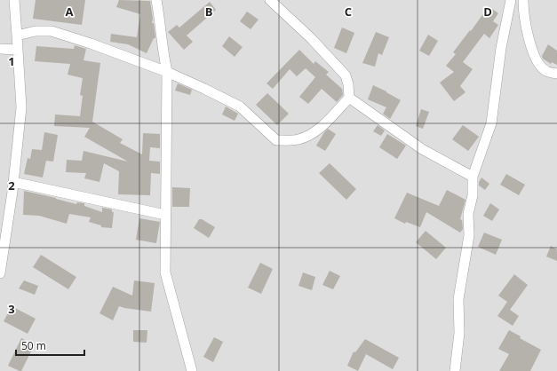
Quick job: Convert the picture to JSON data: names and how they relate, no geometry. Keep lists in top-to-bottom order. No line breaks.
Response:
{"scale_bar":"50 m","grid":{"columns":["A","B","C","D"],"rows":["1","2","3"]}}
